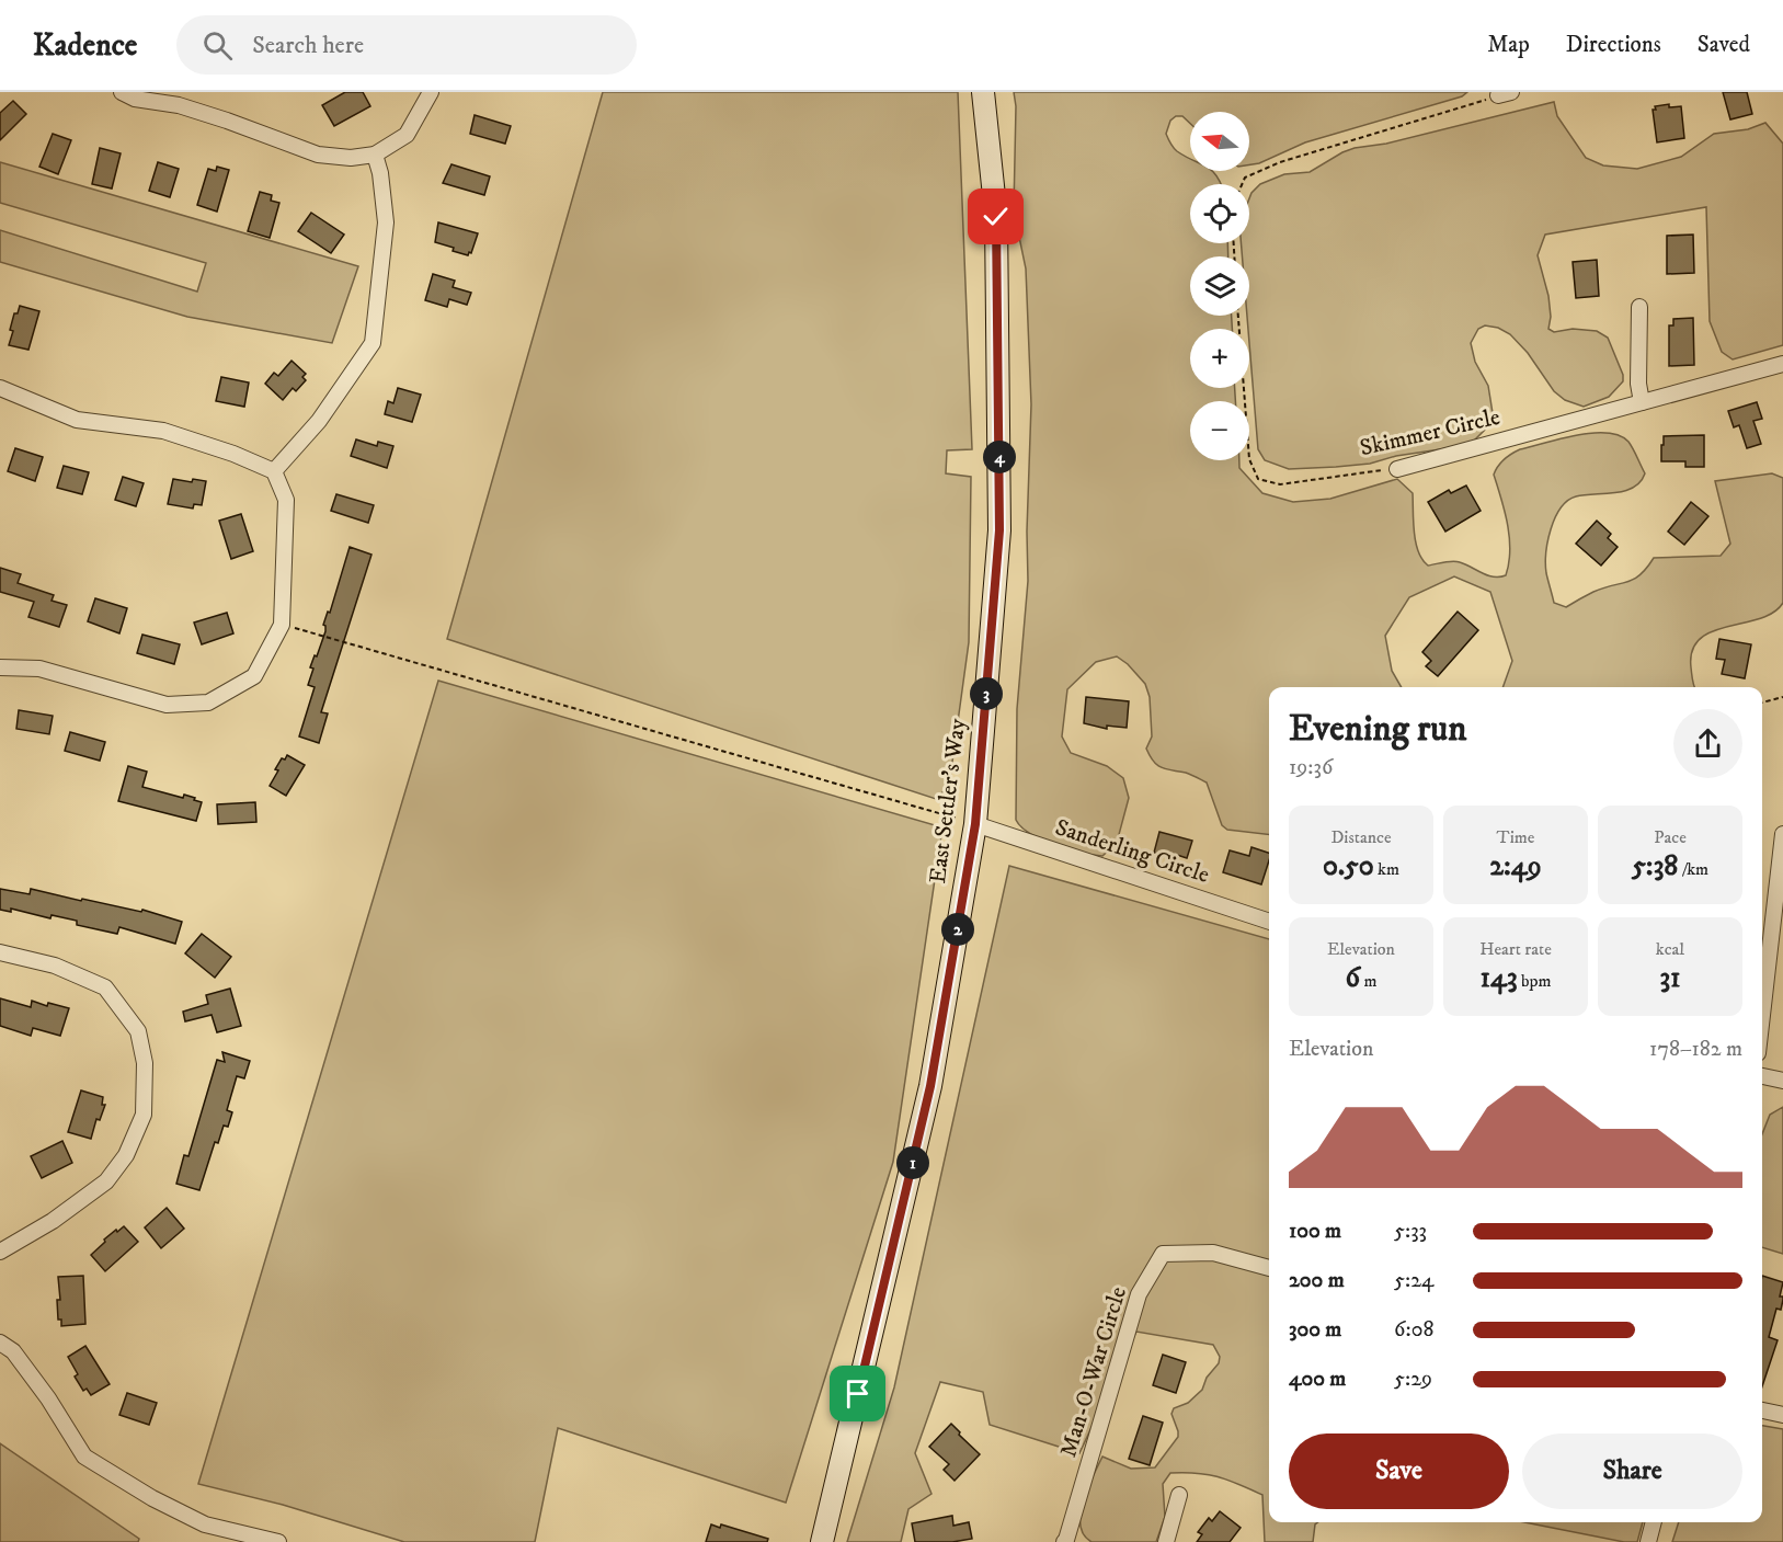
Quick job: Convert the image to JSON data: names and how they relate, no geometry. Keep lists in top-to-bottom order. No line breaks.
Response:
{"streets":{"main road":["East Settler's Way"],"street":["Skimmer Circle","Sanderling Circle","Man-O-War Circle"]},"crossings":[["East Settler's Way","Sanderling Circle"]],"north":"left","page":{"header":"Kadence","search":"Search here","nav":["Map","Directions","Saved"],"map_buttons":["+","−"],"pins":["4","3","2","1"],"heading":["Evening run","19:36"],"stats":[["Distance","0.50 km"],["Time","2:49"],["Pace","5:38 /km"],["Elevation","6 m"],["Heart rate","143 bpm"],["kcal","31"]],"chart":["Elevation","178–182 m"],"list":[{"name":"100 m","note":"5:33"},{"name":"200 m","note":"5:24"},{"name":"300 m","note":"6:08"},{"name":"400 m","note":"5:29"}],"buttons":["Save","Share"]}}
